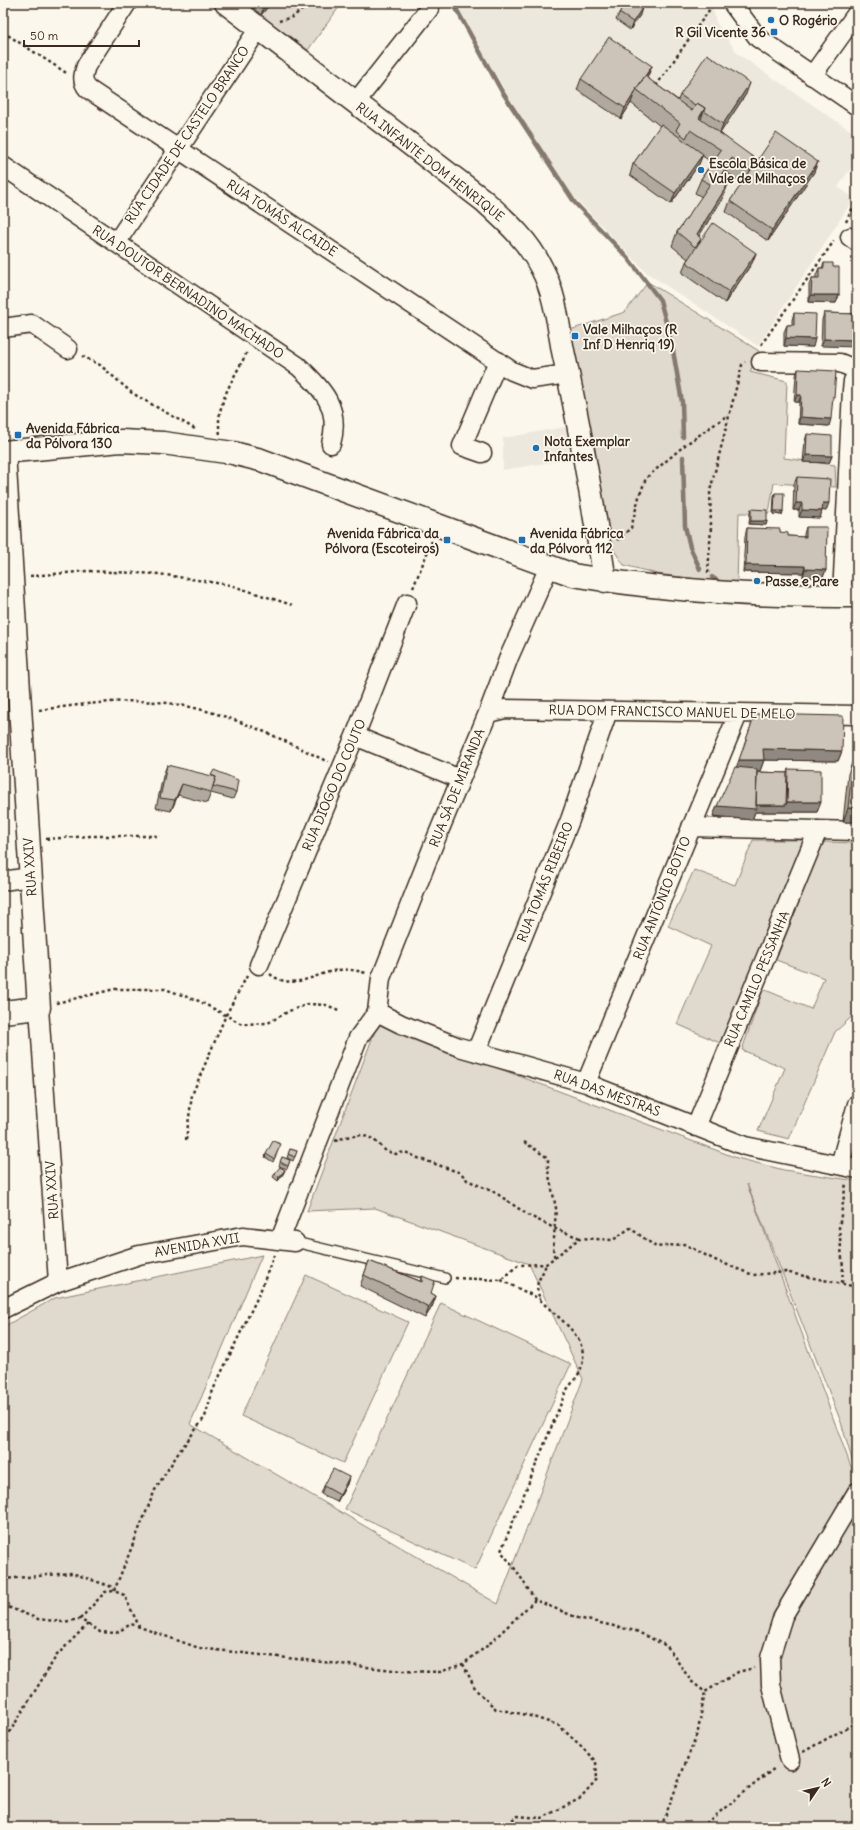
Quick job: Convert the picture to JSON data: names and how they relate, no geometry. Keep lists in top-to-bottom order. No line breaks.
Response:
{"streets":{"street":["RUA CIDADE DE CASTELO BRANCO","RUA INFANTE DOM HENRIQUE","RUA TOMÁS ALCAIDE","RUA DOUTOR BERNADINO MACHADO","RUA DOM FRANCISCO MANUEL DE MELO","RUA DIOGO DO COUTO","RUA SÁ DE MIRANDA","RUA XXIV","RUA TOMÁS RIBEIRO","RUA ANTÓNIO BOTTO","RUA CAMILO PESSANHA","RUA DAS MESTRAS","AVENIDA XVII"]},"crossings":[["RUA CIDADE DE CASTELO BRANCO","RUA INFANTE DOM HENRIQUE"],["RUA CIDADE DE CASTELO BRANCO","RUA TOMÁS ALCAIDE"],["RUA CIDADE DE CASTELO BRANCO","RUA DOUTOR BERNADINO MACHADO"],["RUA INFANTE DOM HENRIQUE","RUA TOMÁS ALCAIDE"],["RUA DOM FRANCISCO MANUEL DE MELO","RUA SÁ DE MIRANDA"],["RUA DOM FRANCISCO MANUEL DE MELO","RUA TOMÁS RIBEIRO"],["RUA DOM FRANCISCO MANUEL DE MELO","RUA ANTÓNIO BOTTO"],["RUA SÁ DE MIRANDA","RUA DAS MESTRAS"],["RUA XXIV","AVENIDA XVII"],["RUA TOMÁS RIBEIRO","RUA DAS MESTRAS"],["RUA ANTÓNIO BOTTO","RUA DAS MESTRAS"],["RUA CAMILO PESSANHA","RUA DAS MESTRAS"]],"places":{"other":["O Rogério","Escola Básica de Vale de Milhaços","Nota Exemplar Infantes","Passe e Pare"],"transit":["R Gil Vicente 36","Vale Milhaços (R Inf D Henriq 19)","Avenida Fábrica da Pólvora 130","Avenida Fábrica da Pólvora (Escoteiros)","Avenida Fábrica da Pólvora 112"]},"scale_bar":"50 m","north":"top right"}
